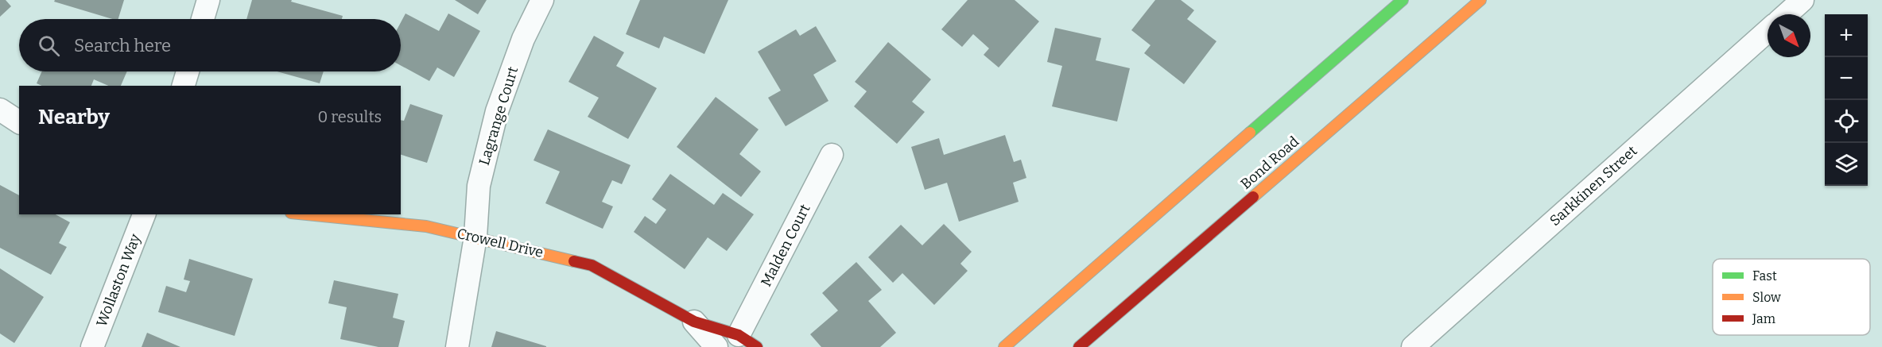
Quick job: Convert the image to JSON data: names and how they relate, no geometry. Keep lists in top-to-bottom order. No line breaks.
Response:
{"streets":{"main road":["Bond Road","Crowell Drive"],"street":["Lagrange Court","Sarkkinen Street","Malden Court","Wollaston Way"]},"crossings":[["Lagrange Court","Crowell Drive"],["Crowell Drive","Malden Court"]],"legend":["Fast","Slow","Jam"],"north":"bottom right","page":{"map_buttons":["+","−"],"search":"Search here","heading":["Nearby","0 results"]}}
